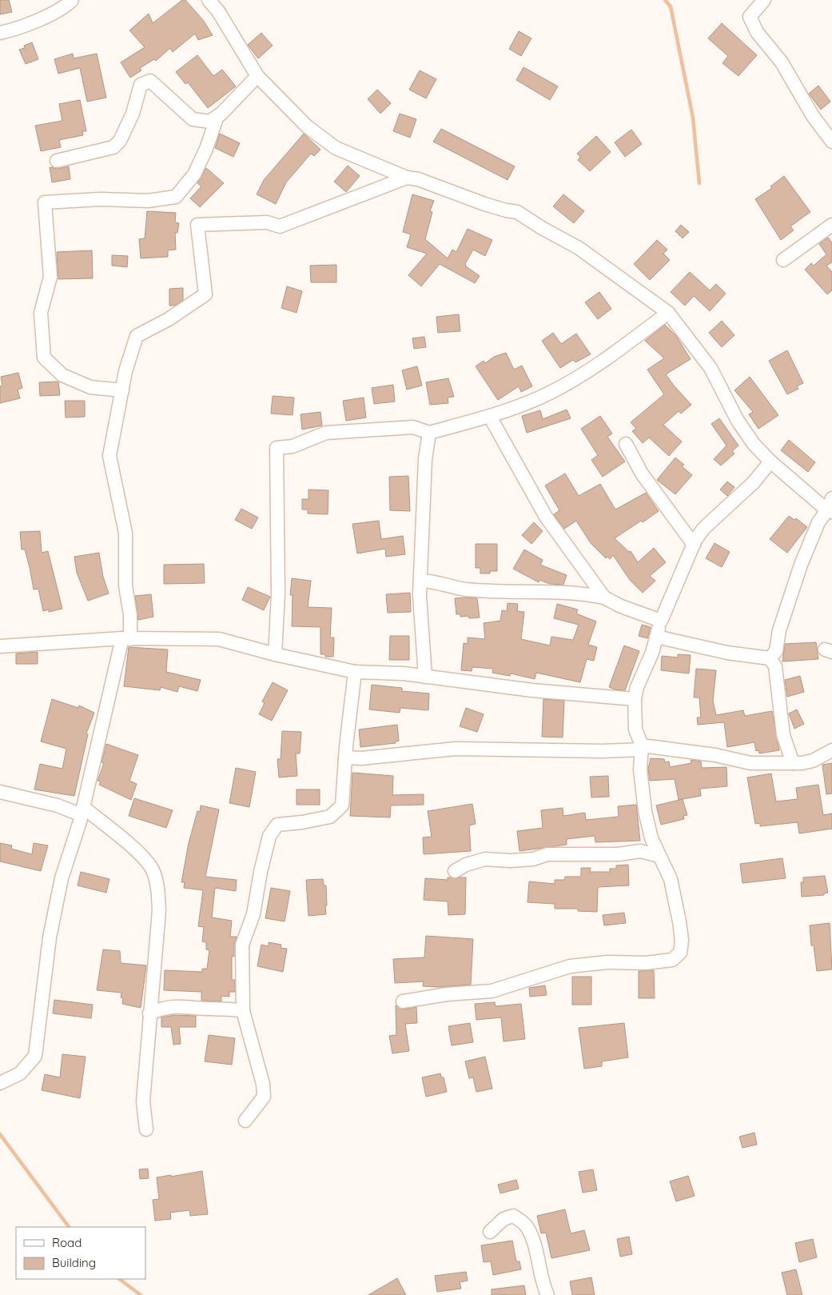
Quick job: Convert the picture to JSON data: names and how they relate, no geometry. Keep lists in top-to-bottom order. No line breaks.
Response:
{"legend":["Road","Building"]}
